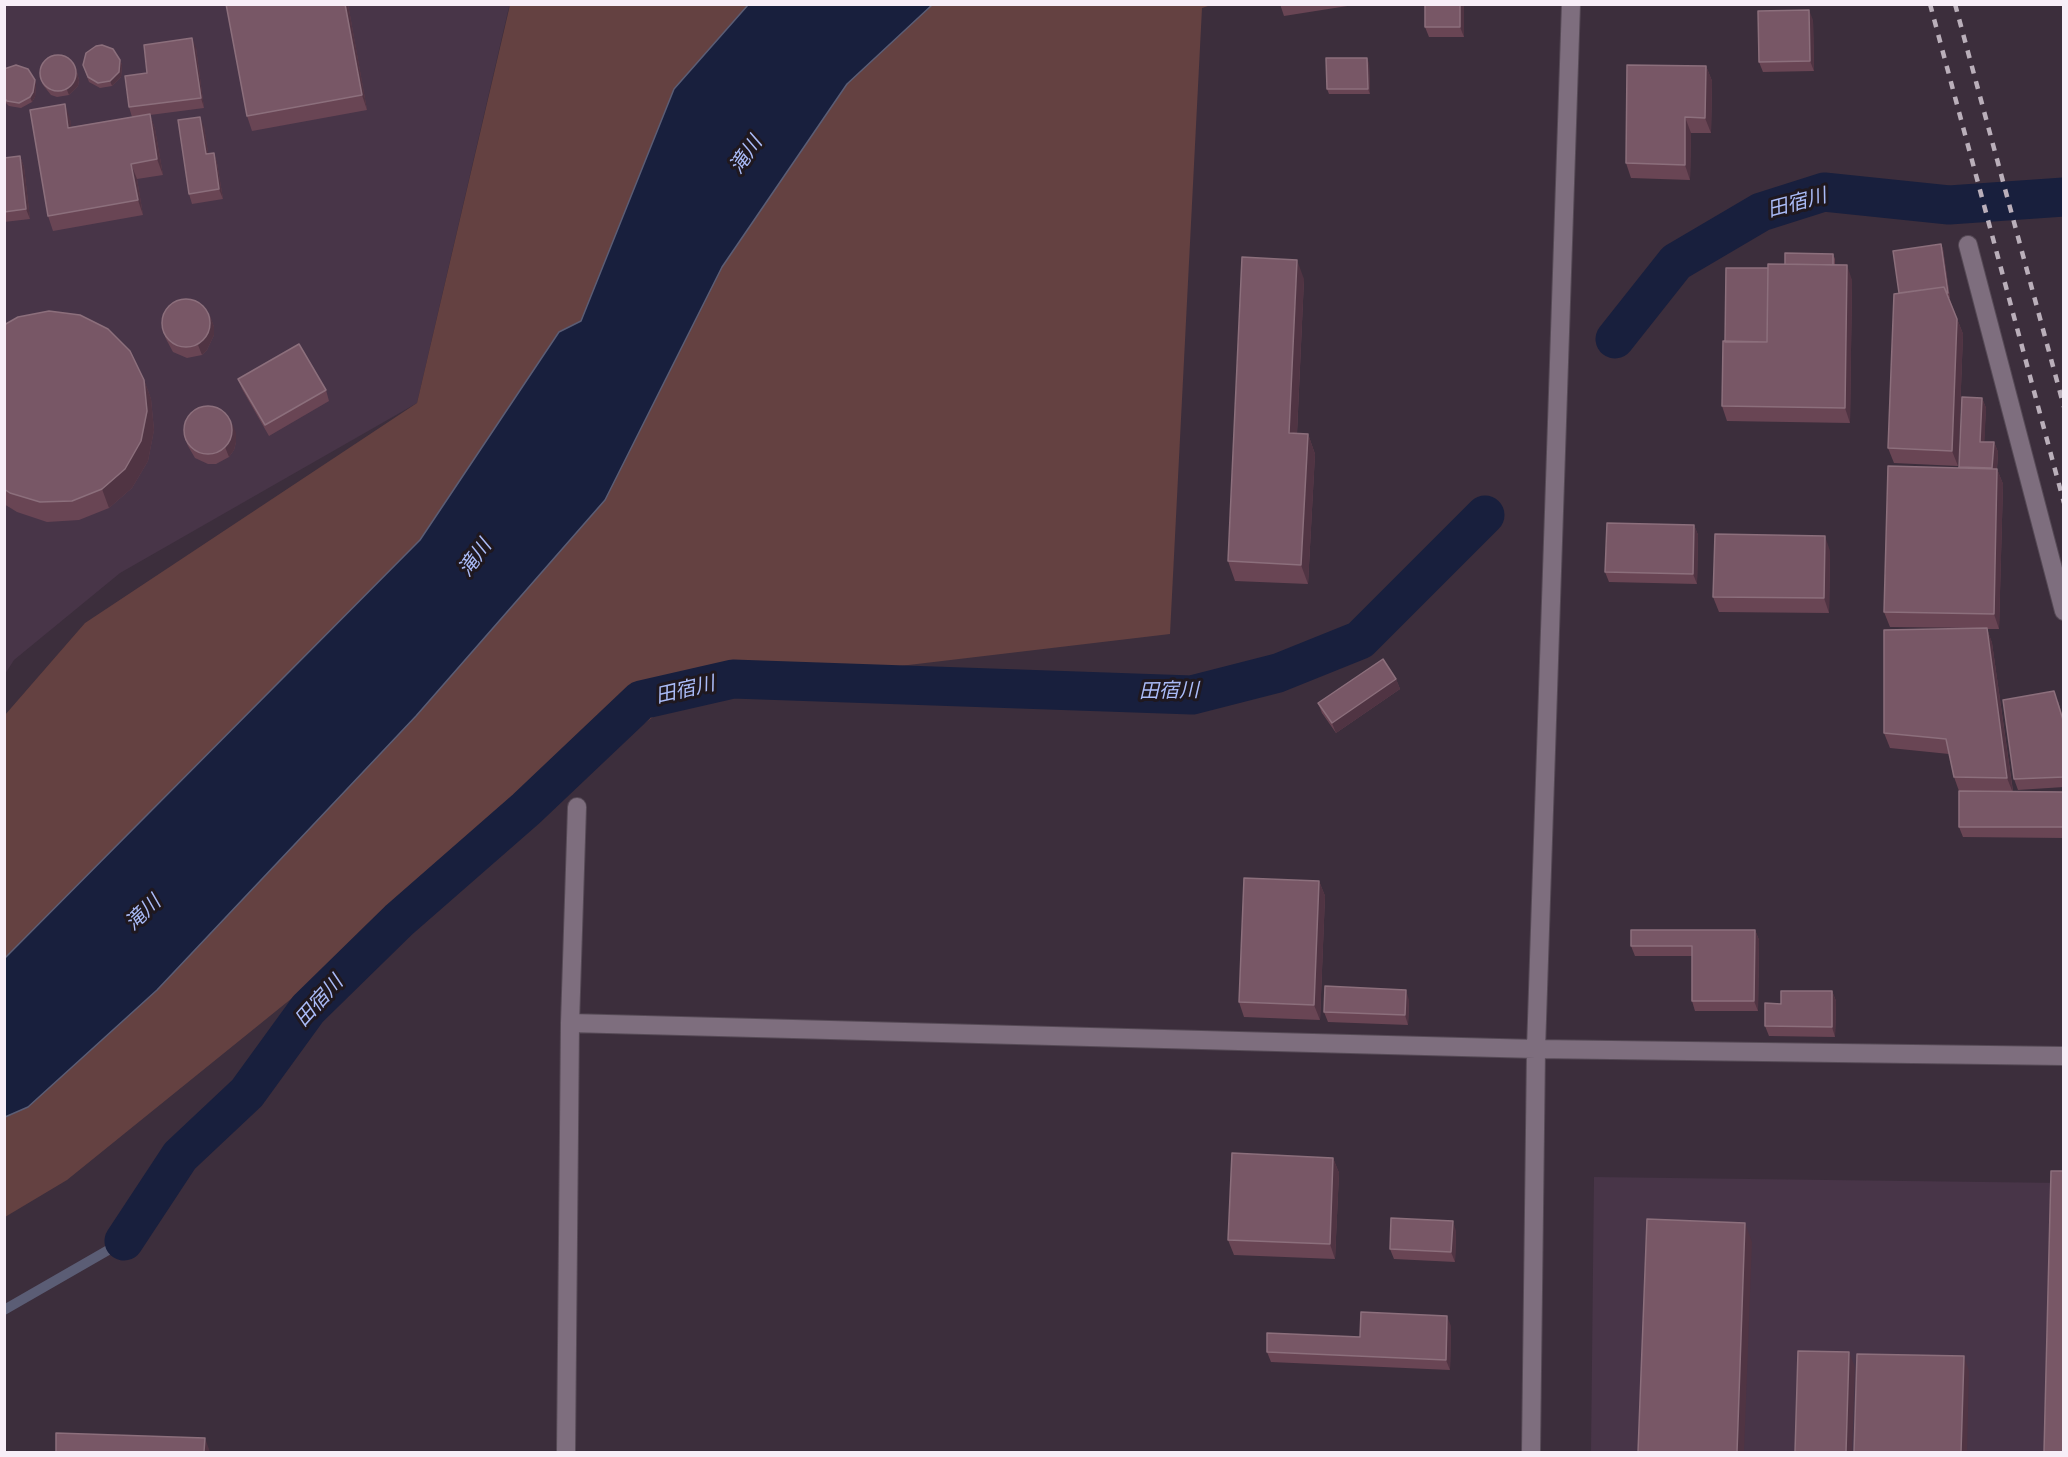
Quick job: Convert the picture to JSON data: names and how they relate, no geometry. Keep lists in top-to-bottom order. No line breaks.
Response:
{"water":["滝川","田宿川"]}
